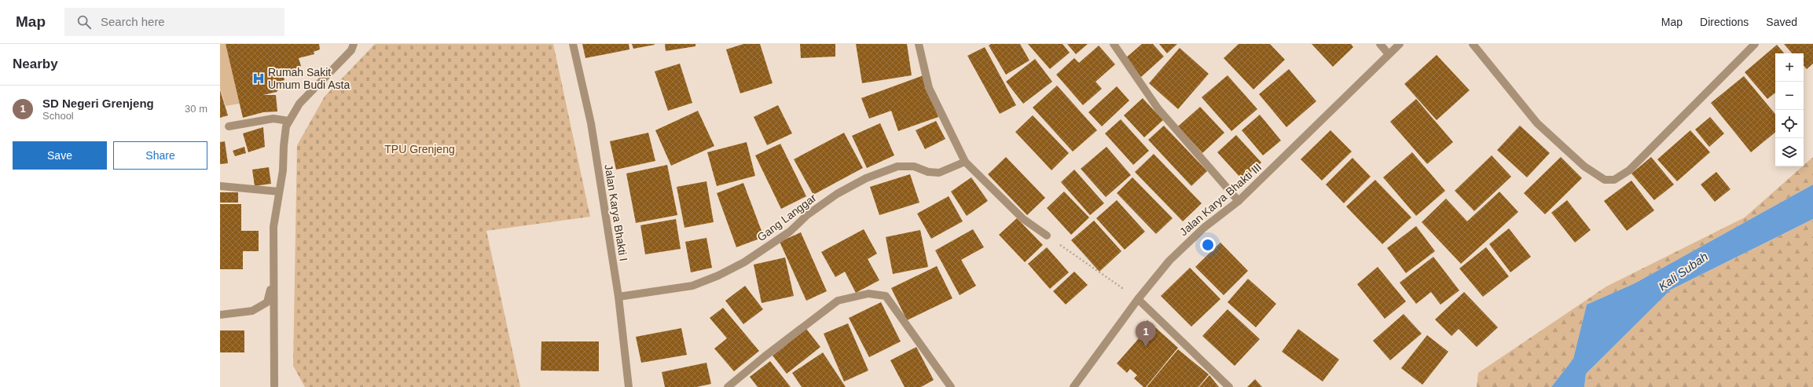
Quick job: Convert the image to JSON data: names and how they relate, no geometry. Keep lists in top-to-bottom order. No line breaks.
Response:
{"streets":{"street":["Jalan Karya Bhakti III","Jalan Karya Bhakti I","Gang Langgar"]},"crossings":[["Jalan Karya Bhakti I","Gang Langgar"]],"water":["Kali Subah"],"parks":["TPU Grenjeng"],"places":{"hospital":["Rumah Sakit Umum Budi Asta"]},"page":{"header":"Map","search":"Search here","nav":["Map","Directions","Saved"],"heading":"Nearby","map_buttons":["+","−"],"list":[{"mark":"1","name":"SD Negeri Grenjeng","note":"School","value":"30 m"}],"buttons":["Save","Share"],"pins":"1"}}
